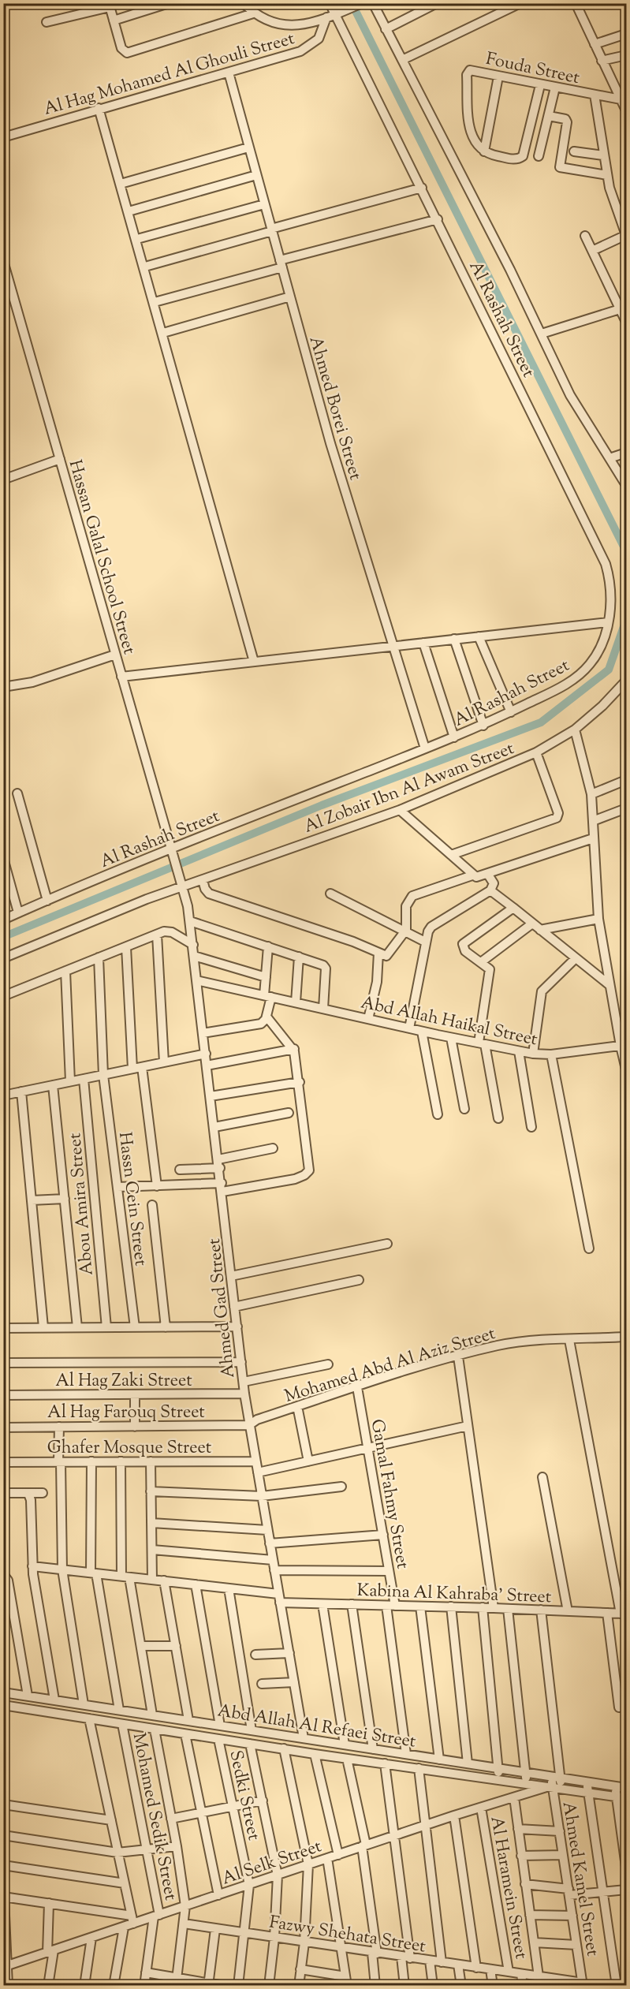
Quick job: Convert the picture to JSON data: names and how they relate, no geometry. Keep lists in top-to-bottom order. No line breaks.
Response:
{"streets":{"street":["Fouda Street","Al Hag Mohamed Al Ghouli Street","Al Rashah Street","Ahmed Borei Street","Hassan Galal School Street","Al Zobair Ibn Al Awam Street","Abd Allah Haikal Street","Hassn Cein Street","Abou Amira Street","Ahmed Gad Street","Mohamed Abd Al Aziz Street","Al Hag Zaki Street","Al Hag Farouq Street","Ghafer Mosque Street","Gamal Fahmy Street","Kabina Al Kahraba' Street","Abd Allah Al Refaei Street","Sedki Street","Mohamed Sedik Street","Al Selk Street","Ahmed Kamel Street","Al Haramein Street","Fazwy Shehata Street"]},"crossings":[["Al Hag Mohamed Al Ghouli Street","Ahmed Borei Street"],["Al Rashah Street","Ahmed Borei Street"],["Al Rashah Street","Hassan Galal School Street"],["Hassan Galal School Street","Ahmed Gad Street"],["Al Zobair Ibn Al Awam Street","Ahmed Gad Street"],["Abd Allah Haikal Street","Ahmed Gad Street"],["Ahmed Gad Street","Mohamed Abd Al Aziz Street"],["Ahmed Gad Street","Al Hag Zaki Street"],["Ahmed Gad Street","Al Hag Farouq Street"],["Ahmed Gad Street","Ghafer Mosque Street"],["Ahmed Gad Street","Kabina Al Kahraba' Street"],["Ahmed Gad Street","Abd Allah Al Refaei Street"],["Mohamed Abd Al Aziz Street","Al Hag Farouq Street"],["Mohamed Abd Al Aziz Street","Gamal Fahmy Street"],["Gamal Fahmy Street","Kabina Al Kahraba' Street"],["Gamal Fahmy Street","Abd Allah Al Refaei Street"],["Abd Allah Al Refaei Street","Sedki Street"],["Abd Allah Al Refaei Street","Mohamed Sedik Street"],["Abd Allah Al Refaei Street","Al Selk Street"],["Abd Allah Al Refaei Street","Ahmed Kamel Street"],["Sedki Street","Al Selk Street"],["Sedki Street","Fazwy Shehata Street"],["Mohamed Sedik Street","Al Selk Street"],["Al Selk Street","Ahmed Kamel Street"],["Al Selk Street","Al Haramein Street"],["Ahmed Kamel Street","Fazwy Shehata Street"],["Al Haramein Street","Fazwy Shehata Street"]]}
